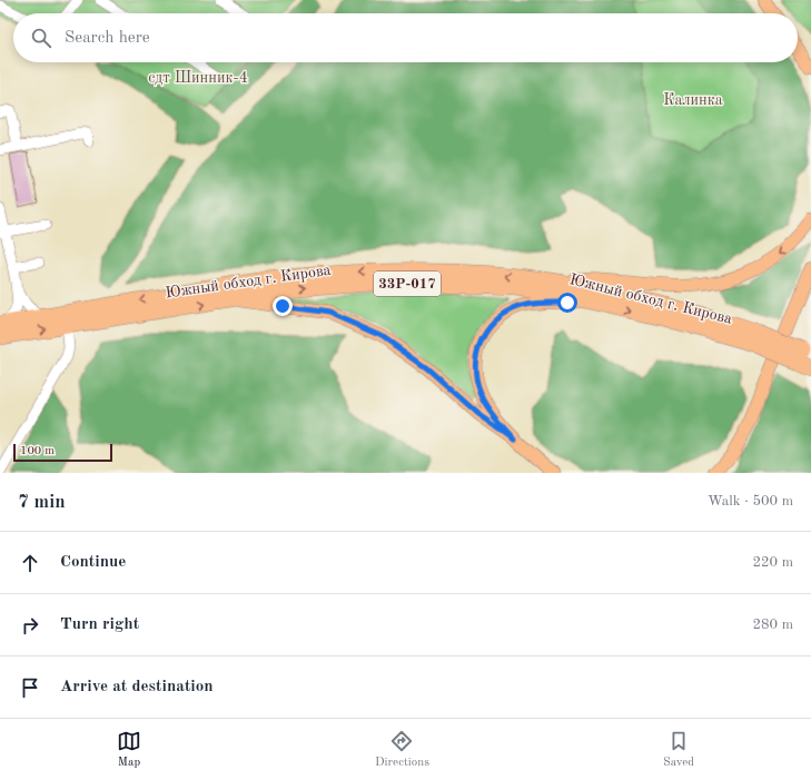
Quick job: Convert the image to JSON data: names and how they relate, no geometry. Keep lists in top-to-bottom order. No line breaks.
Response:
{"streets":{"highway":["Южный обход г. Кирова","33Р-017"]},"parks":["сдт Шинник-4","Калинка"],"scale_bar":"100 m","page":{"search":"Search here","scale":"100 m","heading":["7 min","Walk · 500 m"],"list":[["Continue","220 m"],["Turn right","280 m"],"Arrive at destination"],"nav":["Map","Directions","Saved"]}}
